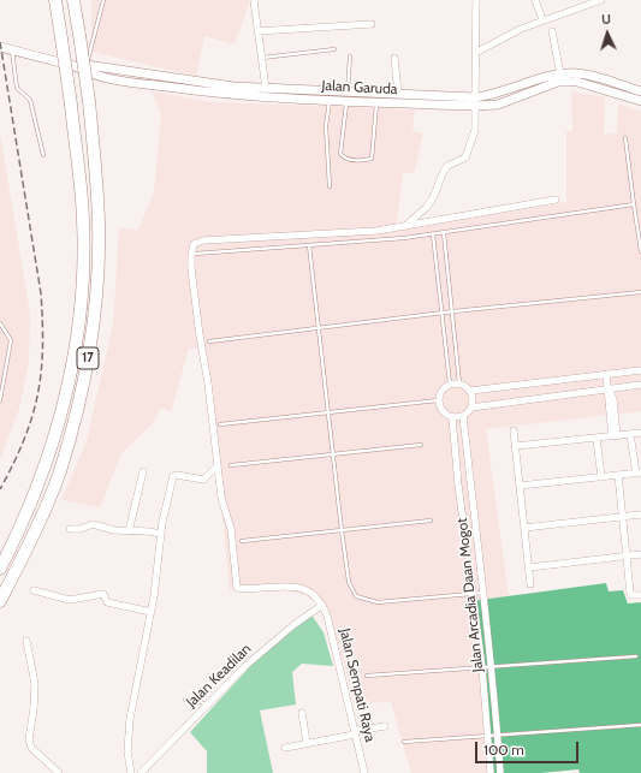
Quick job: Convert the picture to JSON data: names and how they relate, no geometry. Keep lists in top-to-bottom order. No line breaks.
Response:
{"streets":{"highway":["17"],"main road":["Jalan Garuda"],"street":["Jalan Arcadia Daan Mogot","Jalan Keadilan","Jalan Sempati Raya"]},"crossings":[["Jalan Keadilan","Jalan Sempati Raya"]],"scale_bar":"100 m","north":"top"}
